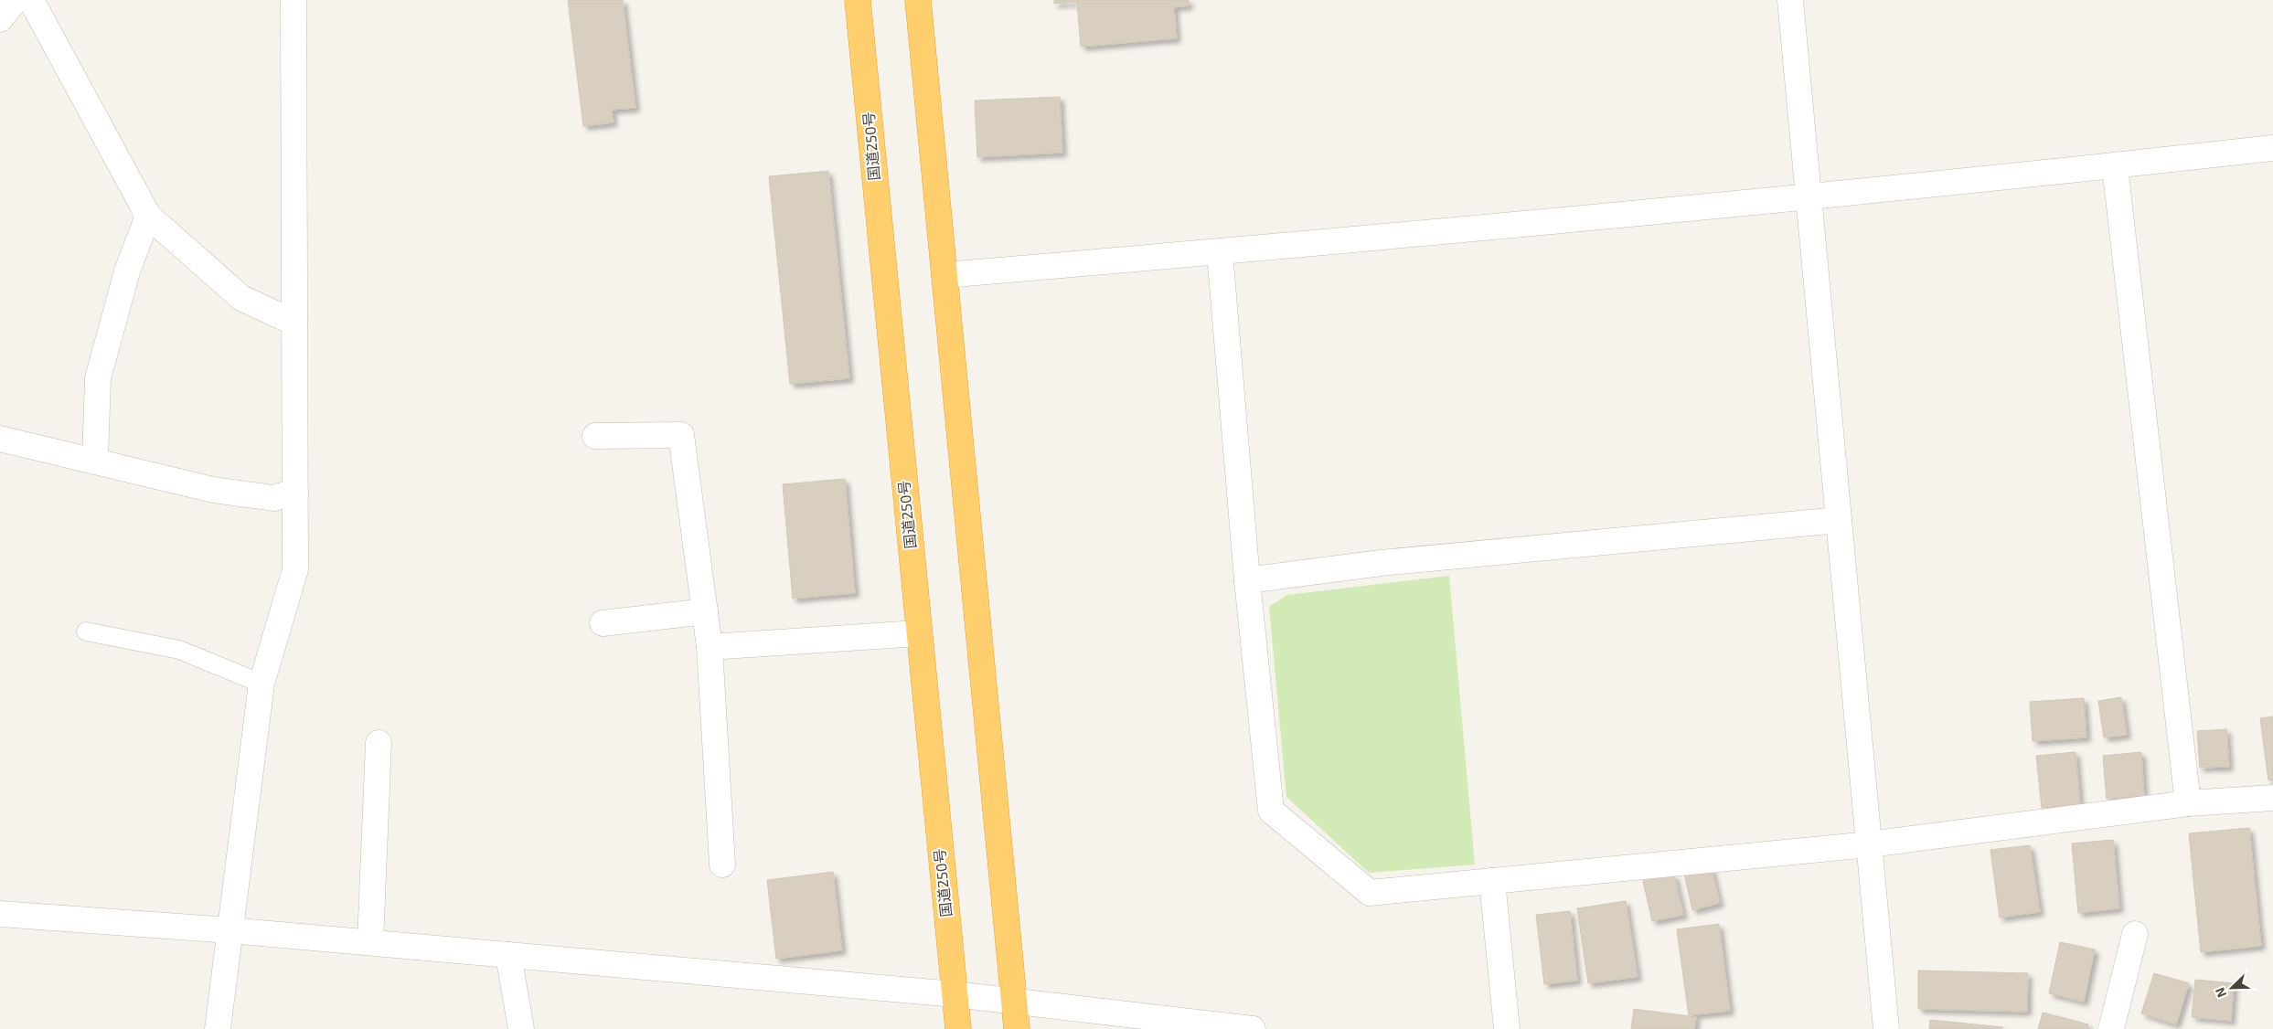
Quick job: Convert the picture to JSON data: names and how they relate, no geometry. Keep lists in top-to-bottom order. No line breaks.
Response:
{"streets":{"highway":["国道250号"]},"north":"bottom left"}
